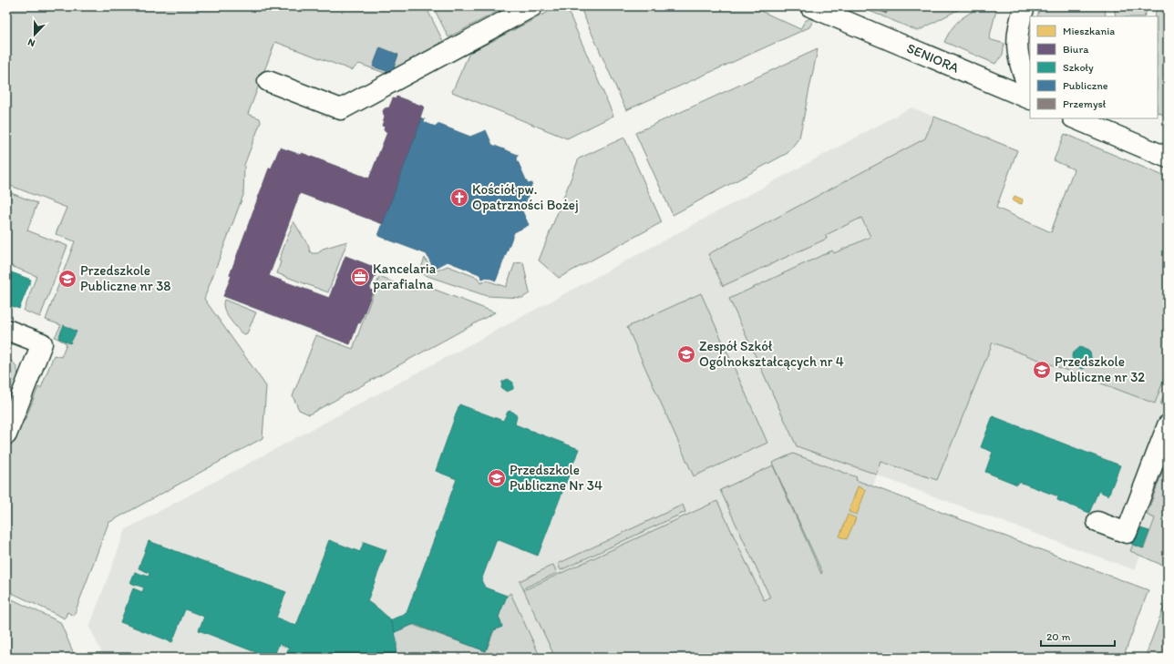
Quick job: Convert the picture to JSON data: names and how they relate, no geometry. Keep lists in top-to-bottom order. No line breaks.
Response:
{"streets":{"street":["SENIORA"]},"places":{"church":["Kościół pw. Opatrzności Bożej"],"office":["Kancelaria parafialna"],"school or university":["Przedszkole Publiczne nr 38","Zespół Szkół Ogólnokształcących nr 4","Przedszkole Publiczne nr 32","Przedszkole Publiczne Nr 34"]},"legend":["Mieszkania","Biura","Szkoły","Publiczne","Przemysł"],"scale_bar":"20 m","north":"bottom"}
